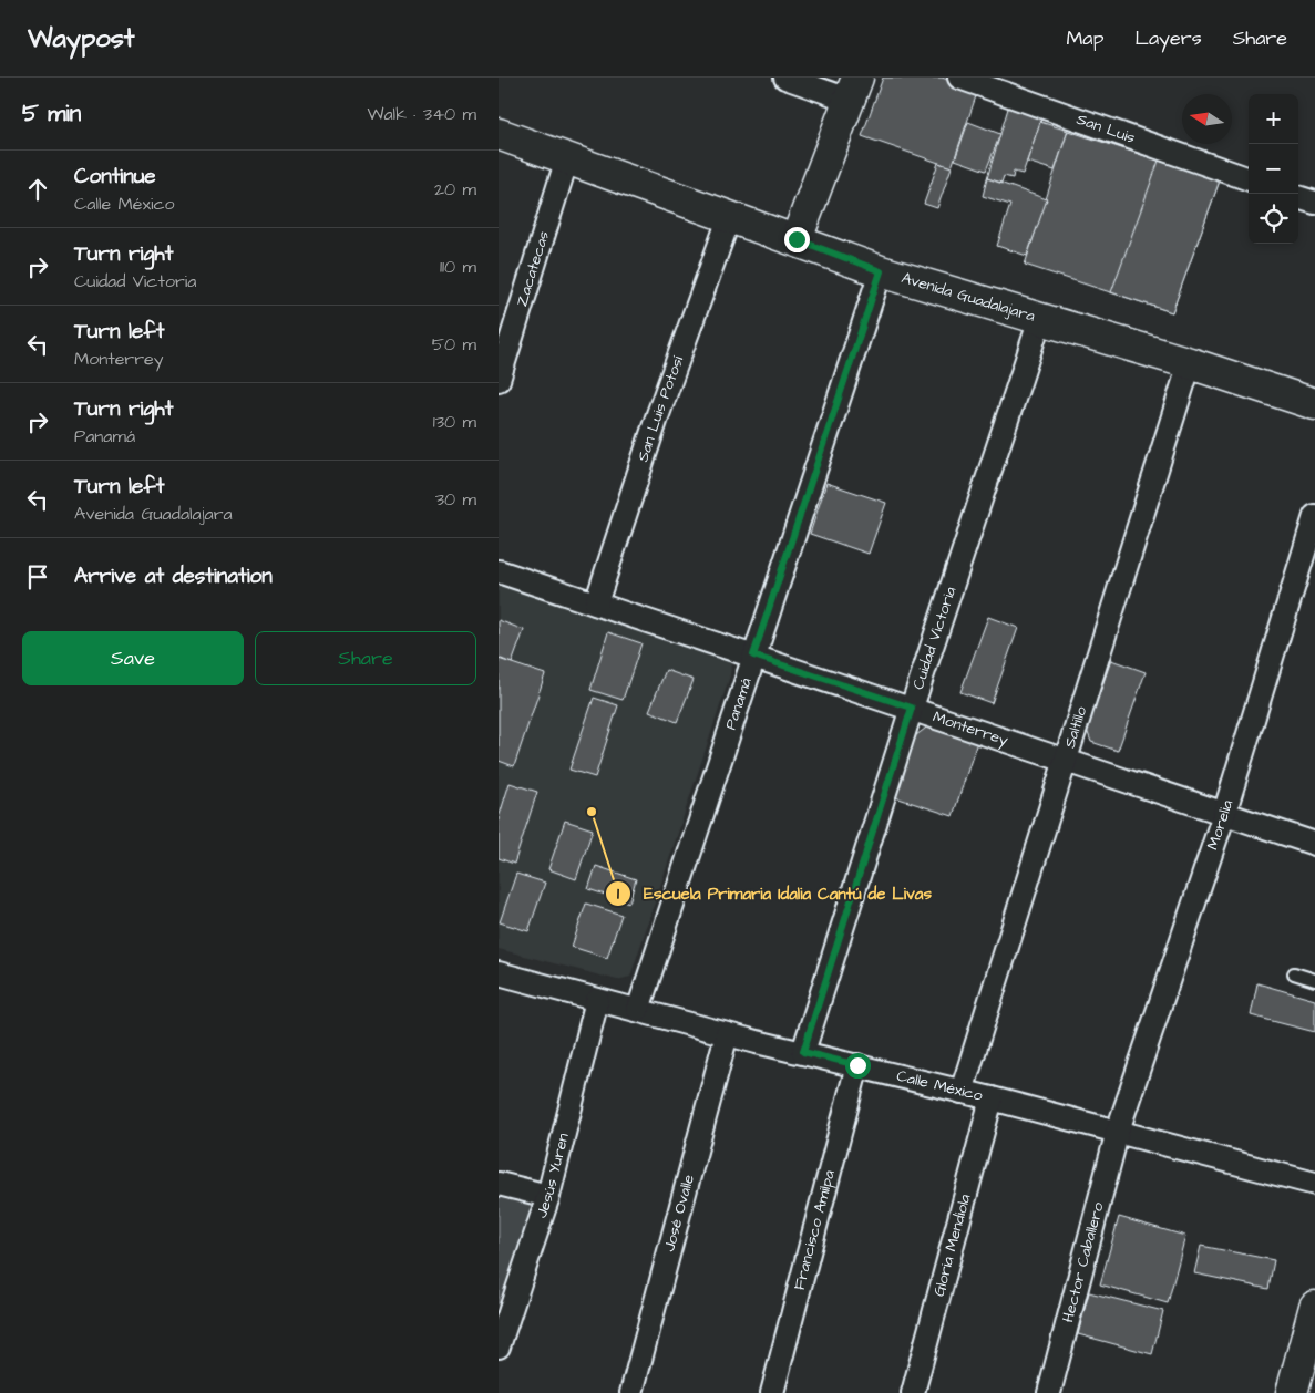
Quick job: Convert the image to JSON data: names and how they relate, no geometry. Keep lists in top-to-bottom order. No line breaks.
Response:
{"streets":{"main road":["Avenida Guadalajara"],"street":["San Luis","Zacatecas","San Luis Potosí","Cuidad Victoria","Panamá","Saltillo","Monterrey","Morelia","Calle México","Jesús Yuren","José Ovalle","Francisco Amilpa","Gloria Mendiola","Hector Caballero"]},"crossings":[["Zacatecas","Avenida Guadalajara"],["Avenida Guadalajara","San Luis Potosí"],["Avenida Guadalajara","Cuidad Victoria"],["Avenida Guadalajara","Panamá"],["Avenida Guadalajara","Saltillo"],["San Luis Potosí","Monterrey"],["Cuidad Victoria","Monterrey"],["Cuidad Victoria","Calle México"],["Panamá","Monterrey"],["Panamá","Calle México"],["Saltillo","Monterrey"],["Saltillo","Calle México"],["Monterrey","Morelia"],["Morelia","Calle México"],["Morelia","Hector Caballero"],["Calle México","Jesús Yuren"],["Calle México","José Ovalle"],["Calle México","Francisco Amilpa"],["Calle México","Gloria Mendiola"],["Calle México","Hector Caballero"]],"places":["Escuela Primaria Idalia Cantú de Livas"],"north":"left","page":{"header":"Waypost","nav":["Map","Layers","Share"],"heading":["5 min","Walk · 340 m"],"map_buttons":["+","−"],"list":[["Continue","Calle México","20 m"],["Turn right","Cuidad Victoria","110 m"],["Turn left","Monterrey","50 m"],["Turn right","Panamá","130 m"],["Turn left","Avenida Guadalajara","30 m"],"Arrive at destination"],"buttons":["Save","Share"]}}
